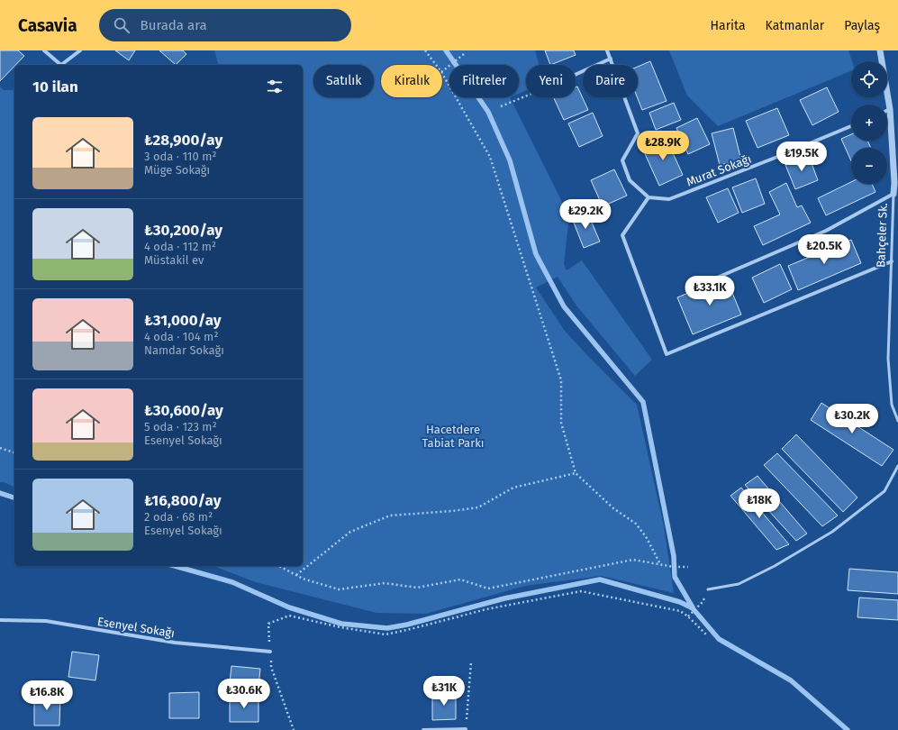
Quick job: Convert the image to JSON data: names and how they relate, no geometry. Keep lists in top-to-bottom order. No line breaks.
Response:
{"streets":{"street":["Murat Sokağı","Bahçeler Sk.","Esenyel Sokağı"]},"parks":["Hacetdere Tabiat Parkı"],"page":{"header":"Casavia","search":"Burada ara","nav":["Harita","Katmanlar","Paylaş"],"map_buttons":["+","−"],"chip":["Satılık","Kiralık","Filtreler","Yeni","Daire"],"heading":"10 ilan","list":[{"name":"₺28,900/ay","note":"3 oda · 110 m² · Müge Sokağı"},{"name":"₺30,200/ay","note":"4 oda · 112 m² · Müstakil ev"},{"name":"₺31,000/ay","note":"4 oda · 104 m² · Namdar Sokağı"},{"name":"₺30,600/ay","note":"5 oda · 123 m² · Esenyel Sokağı"},{"name":"₺16,800/ay","note":"2 oda · 68 m² · Esenyel Sokağı"}],"price":["₺28.9K","₺19.5K","₺29.2K","₺20.5K","₺33.1K","₺30.2K","₺18K","₺31K","₺30.6K","₺16.8K"]}}
